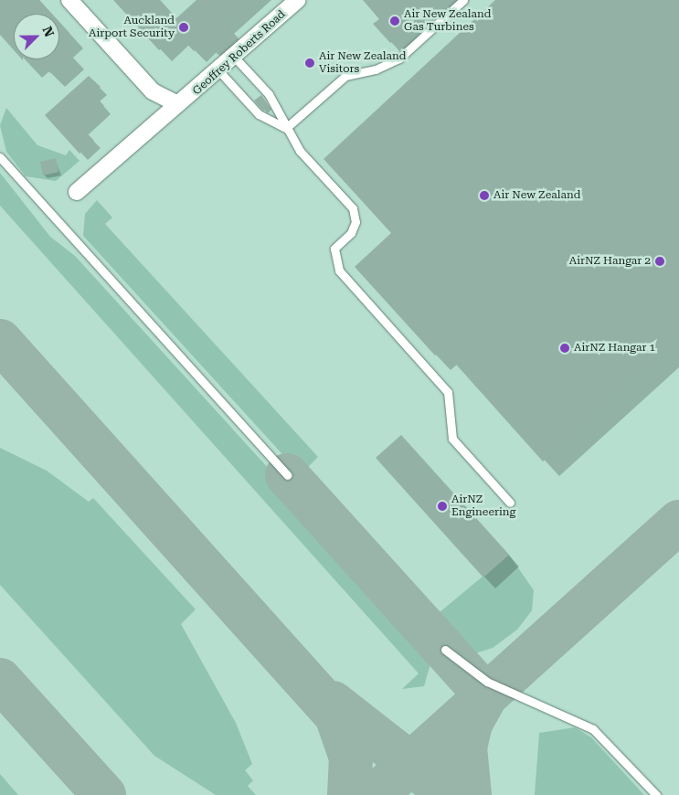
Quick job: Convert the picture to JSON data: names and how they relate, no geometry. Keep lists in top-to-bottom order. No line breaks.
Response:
{"streets":{"street":["Geoffrey Roberts Road"]},"places":["Air New Zealand Gas Turbines","Auckland Airport Security","Air New Zealand Visitors","Air New Zealand","AirNZ Hangar 2","AirNZ Hangar 1","AirNZ Engineering"],"north":"top right"}
